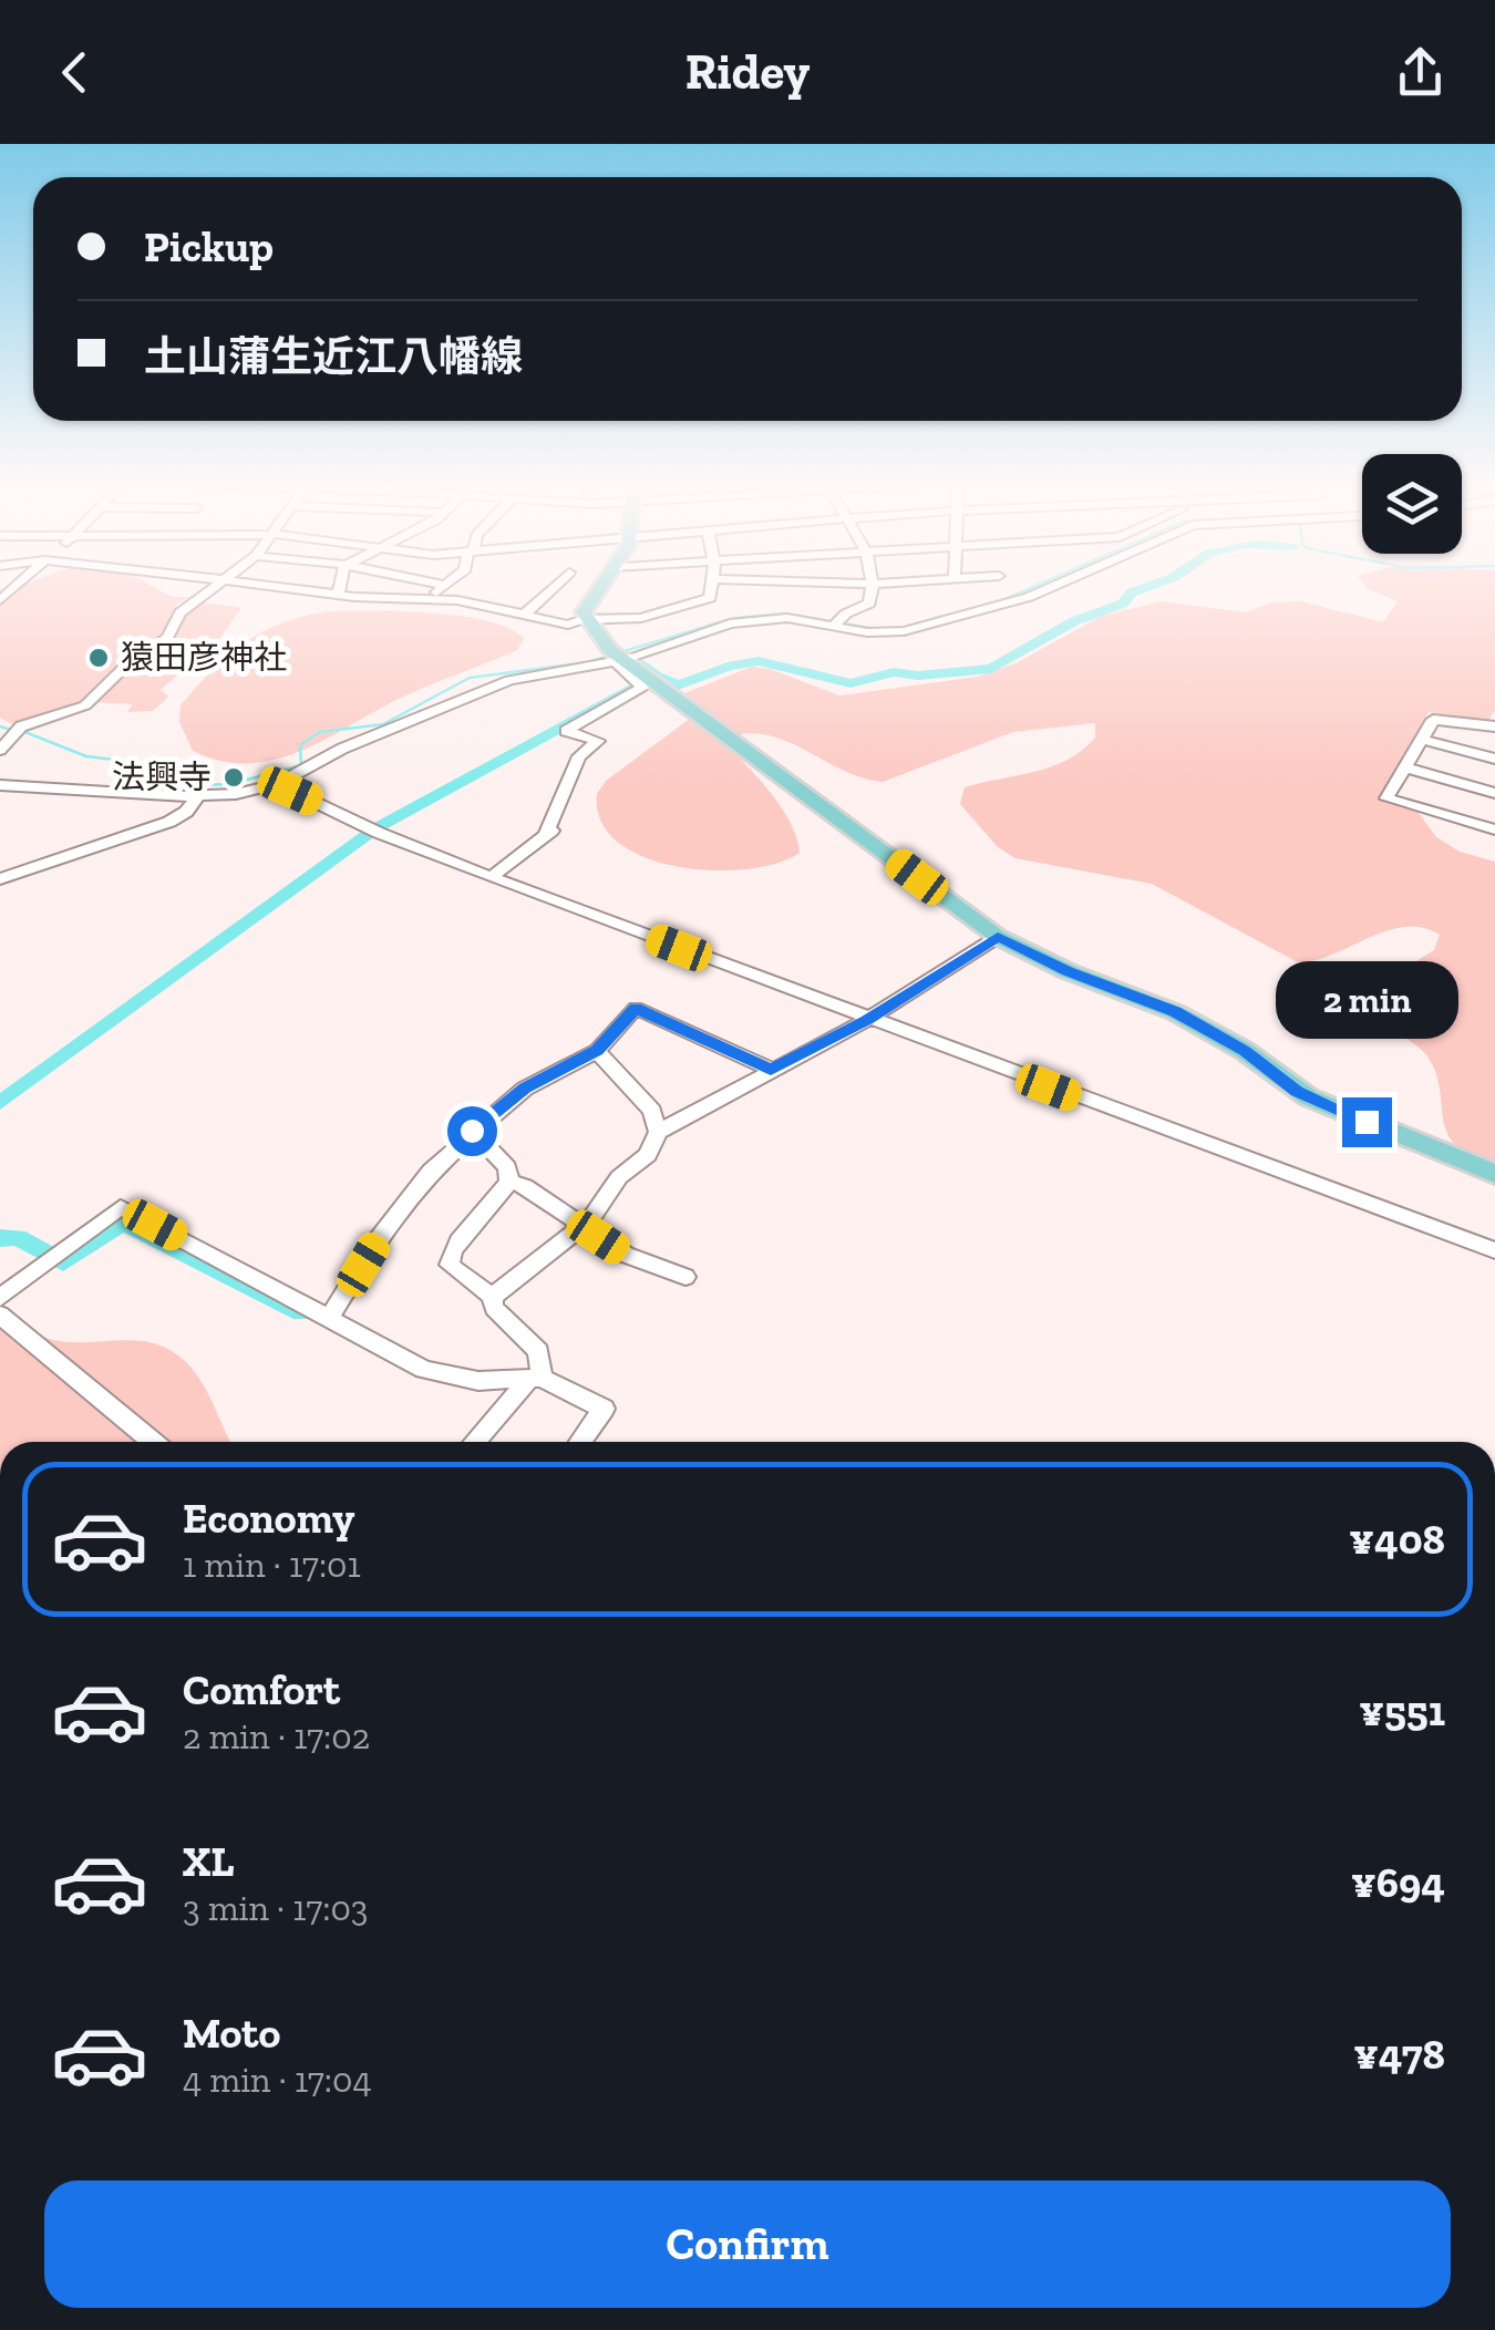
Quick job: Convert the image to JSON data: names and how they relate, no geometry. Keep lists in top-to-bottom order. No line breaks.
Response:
{"places":["猿田彦神社","法興寺"],"page":{"header":"Ridey","banner":["Pickup","土山蒲生近江八幡線"],"bubble":"2 min","list":[{"name":"Economy","note":"1 min · 17:01","value":"¥408"},{"name":"Comfort","note":"2 min · 17:02","value":"¥551"},{"name":"XL","note":"3 min · 17:03","value":"¥694"},{"name":"Moto","note":"4 min · 17:04","value":"¥478"}],"buttons":"Confirm"}}
